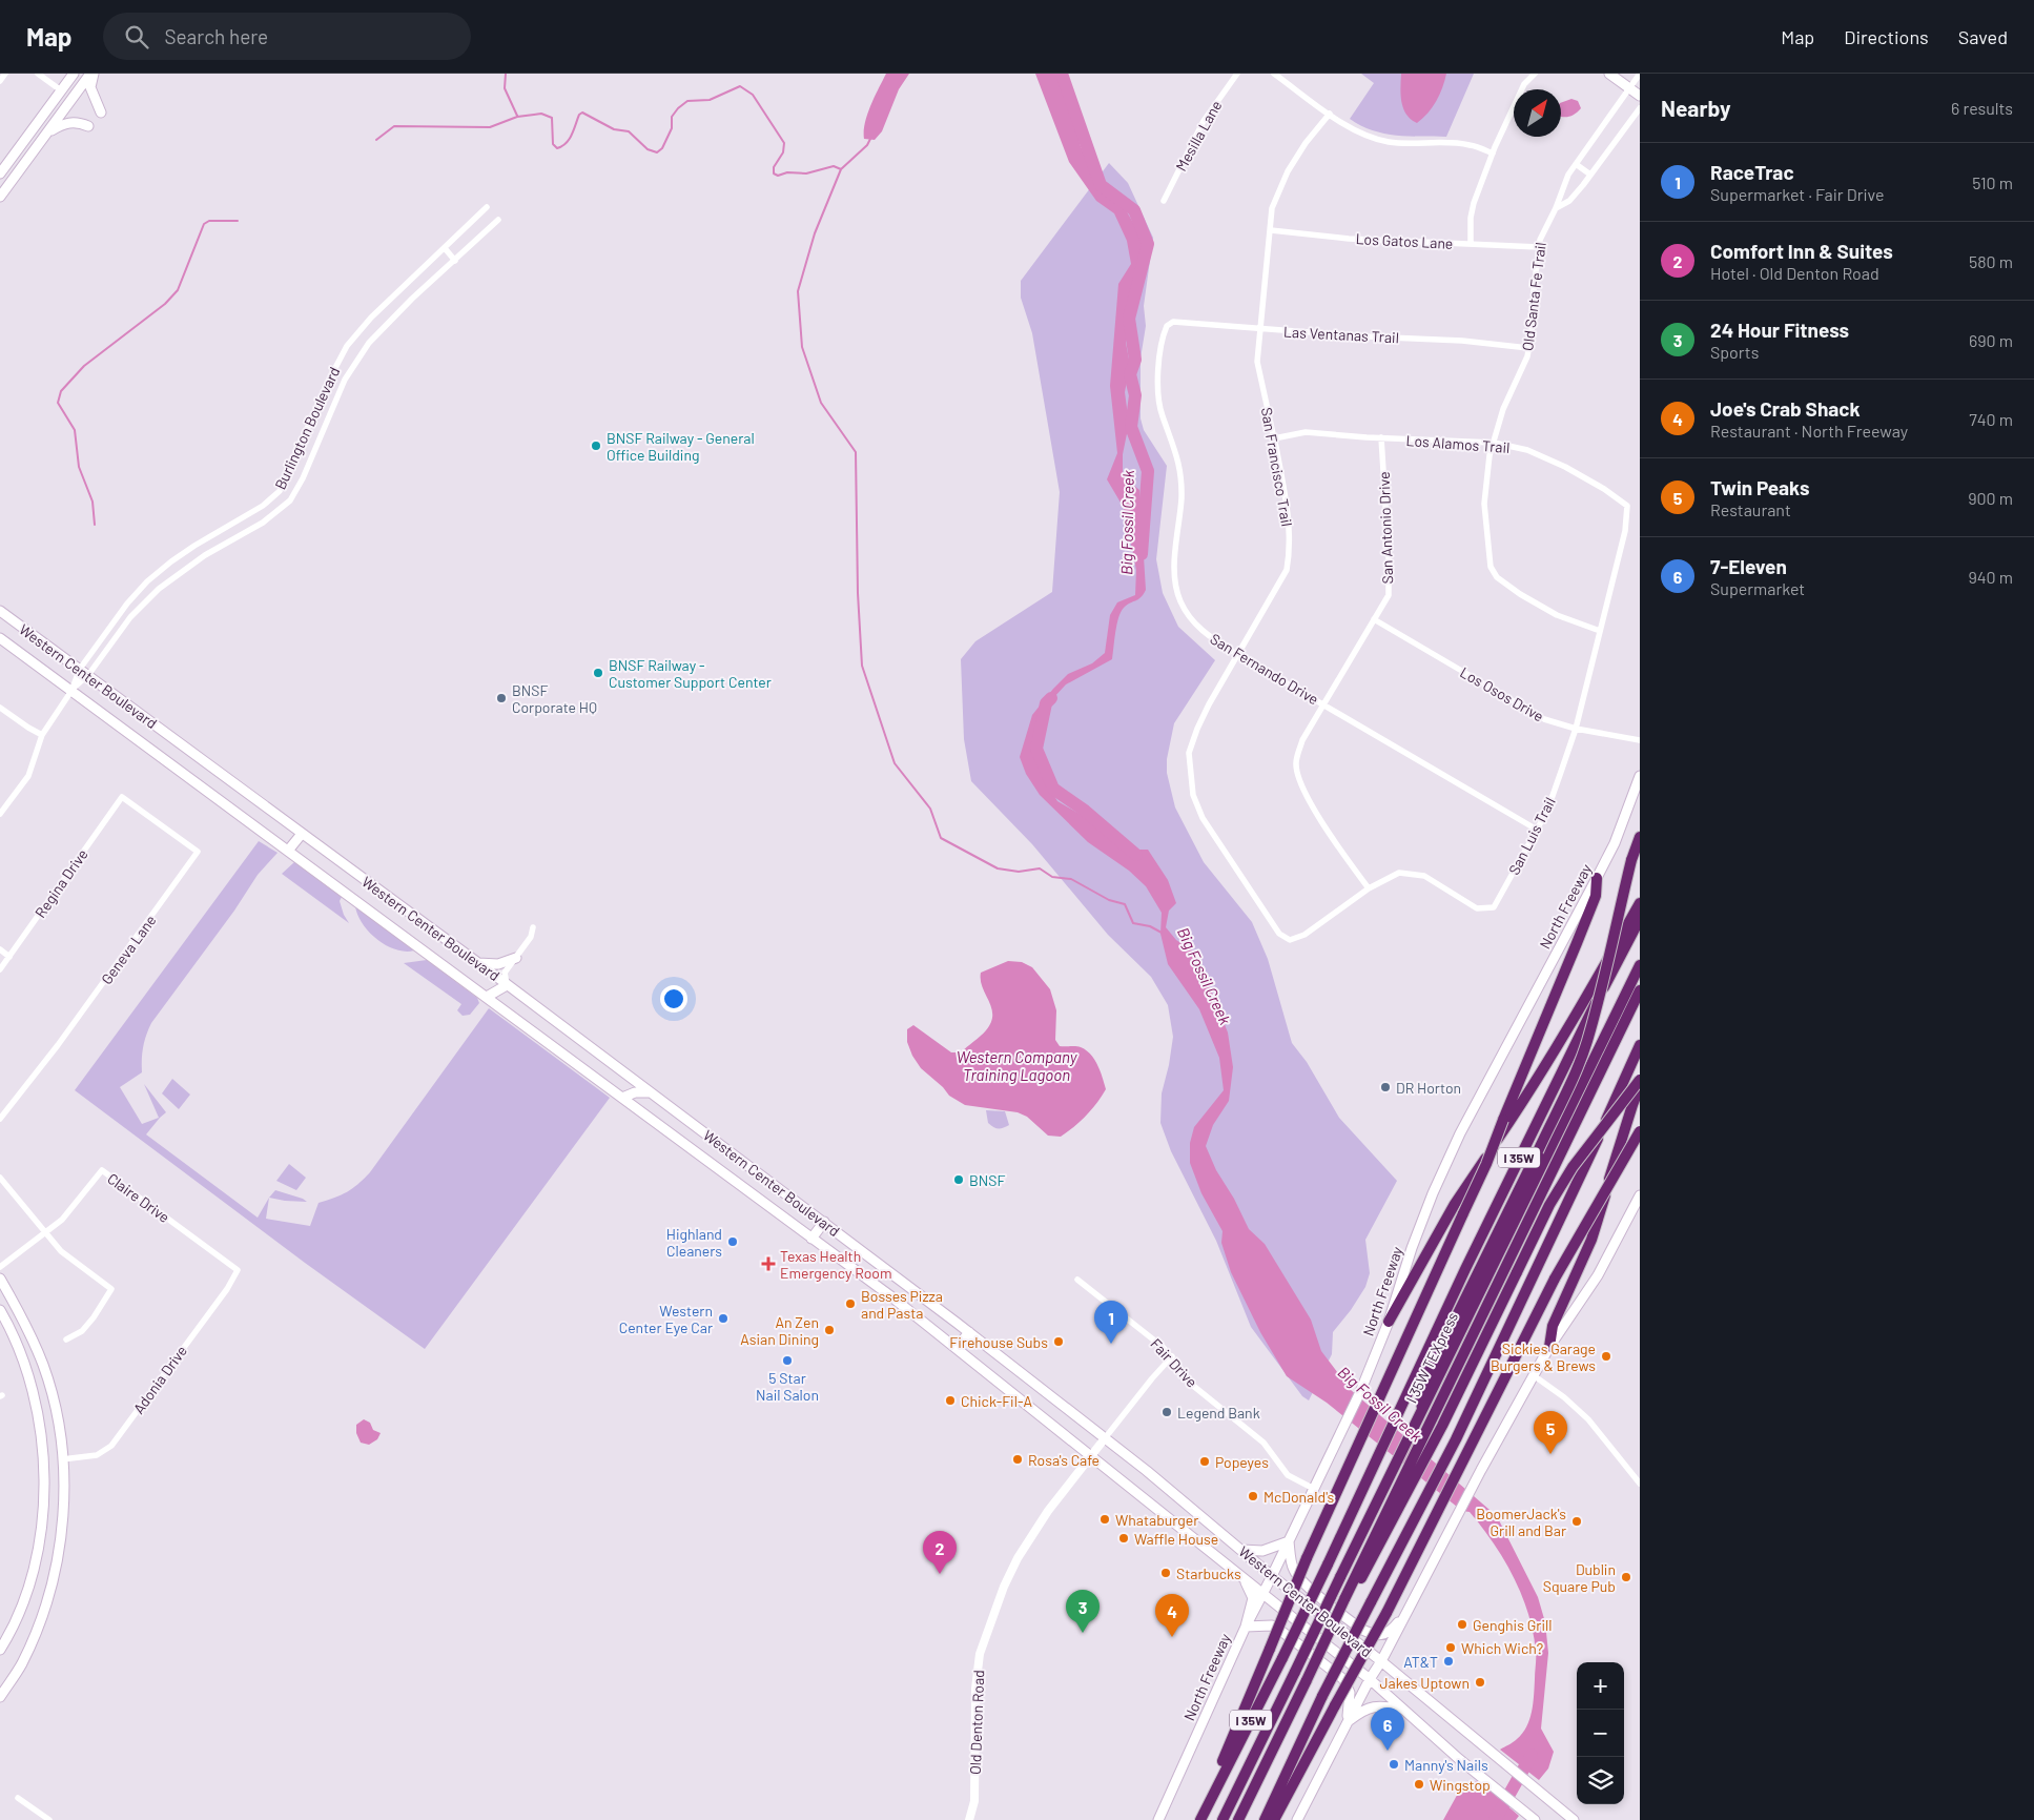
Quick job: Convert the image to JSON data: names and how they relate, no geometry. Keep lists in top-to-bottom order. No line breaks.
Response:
{"streets":{"highway":["I 35W","I 35W TEXpress"],"main road":["Western Center Boulevard","North Freeway"],"street":["Mesilla Lane","Los Gatos Lane","Old Santa Fe Trail","Las Ventanas Trail","Burlington Boulevard","Los Alamos Trail","San Francisco Trail","San Antonio Drive","San Fernando Drive","Los Osos Drive","San Luis Trail","Regina Drive","Geneva Lane","Claire Drive","Fair Drive","Adonia Drive","Old Denton Road"]},"crossings":[["Los Gatos Lane","Old Santa Fe Trail"],["Los Gatos Lane","San Francisco Trail"],["Old Santa Fe Trail","Las Ventanas Trail"],["Old Santa Fe Trail","Los Alamos Trail"],["Old Santa Fe Trail","San Luis Trail"],["Las Ventanas Trail","San Francisco Trail"],["Las Ventanas Trail","San Fernando Drive"],["Burlington Boulevard","Western Center Boulevard"],["Los Alamos Trail","San Francisco Trail"],["Los Alamos Trail","San Antonio Drive"],["Los Alamos Trail","San Luis Trail"],["San Francisco Trail","San Fernando Drive"],["San Francisco Trail","San Luis Trail"],["San Antonio Drive","San Fernando Drive"],["San Antonio Drive","Los Osos Drive"],["San Antonio Drive","San Luis Trail"],["San Fernando Drive","San Luis Trail"],["Western Center Boulevard","North Freeway"],["Western Center Boulevard","Old Denton Road"],["Los Osos Drive","San Luis Trail"],["Regina Drive","Geneva Lane"],["North Freeway","Fair Drive"],["Claire Drive","Adonia Drive"]],"water":["Big Fossil Creek","Western Company Training Lagoon"],"places":{"other":["BNSF Railway - General Office Building","BNSF Railway - Customer Support Center","BNSF Corporate HQ","DR Horton","BNSF","Highland Cleaners","Bosses Pizza and Pasta","Western Center Eye Car","An Zen Asian Dining","Firehouse Subs","Sickies Garage Burgers & Brews","5 Star Nail Salon","Chick-Fil-A","Legend Bank","Rosa's Cafe","Popeyes","McDonald's","Whataburger","BoomerJack's Grill and Bar","Waffle House","Starbucks","Dublin Square Pub","Genghis Grill","Which Wich?","AT&T","Jakes Uptown","Manny's Nails","Wingstop"],"health":["Texas Health Emergency Room"]},"north":"top right","page":{"header":"Map","search":"Search here","nav":["Map","Directions","Saved"],"heading":["Nearby","6 results"],"list":[{"mark":"1","name":"RaceTrac","note":"Supermarket · Fair Drive","value":"510 m"},{"mark":"2","name":"Comfort Inn & Suites","note":"Hotel · Old Denton Road","value":"580 m"},{"mark":"3","name":"24 Hour Fitness","note":"Sports","value":"690 m"},{"mark":"4","name":"Joe's Crab Shack","note":"Restaurant · North Freeway","value":"740 m"},{"mark":"5","name":"Twin Peaks","note":"Restaurant","value":"900 m"},{"mark":"6","name":"7-Eleven","note":"Supermarket","value":"940 m"}],"pins":["1","5","2","3","4","6"],"map_buttons":["+","−"]}}
